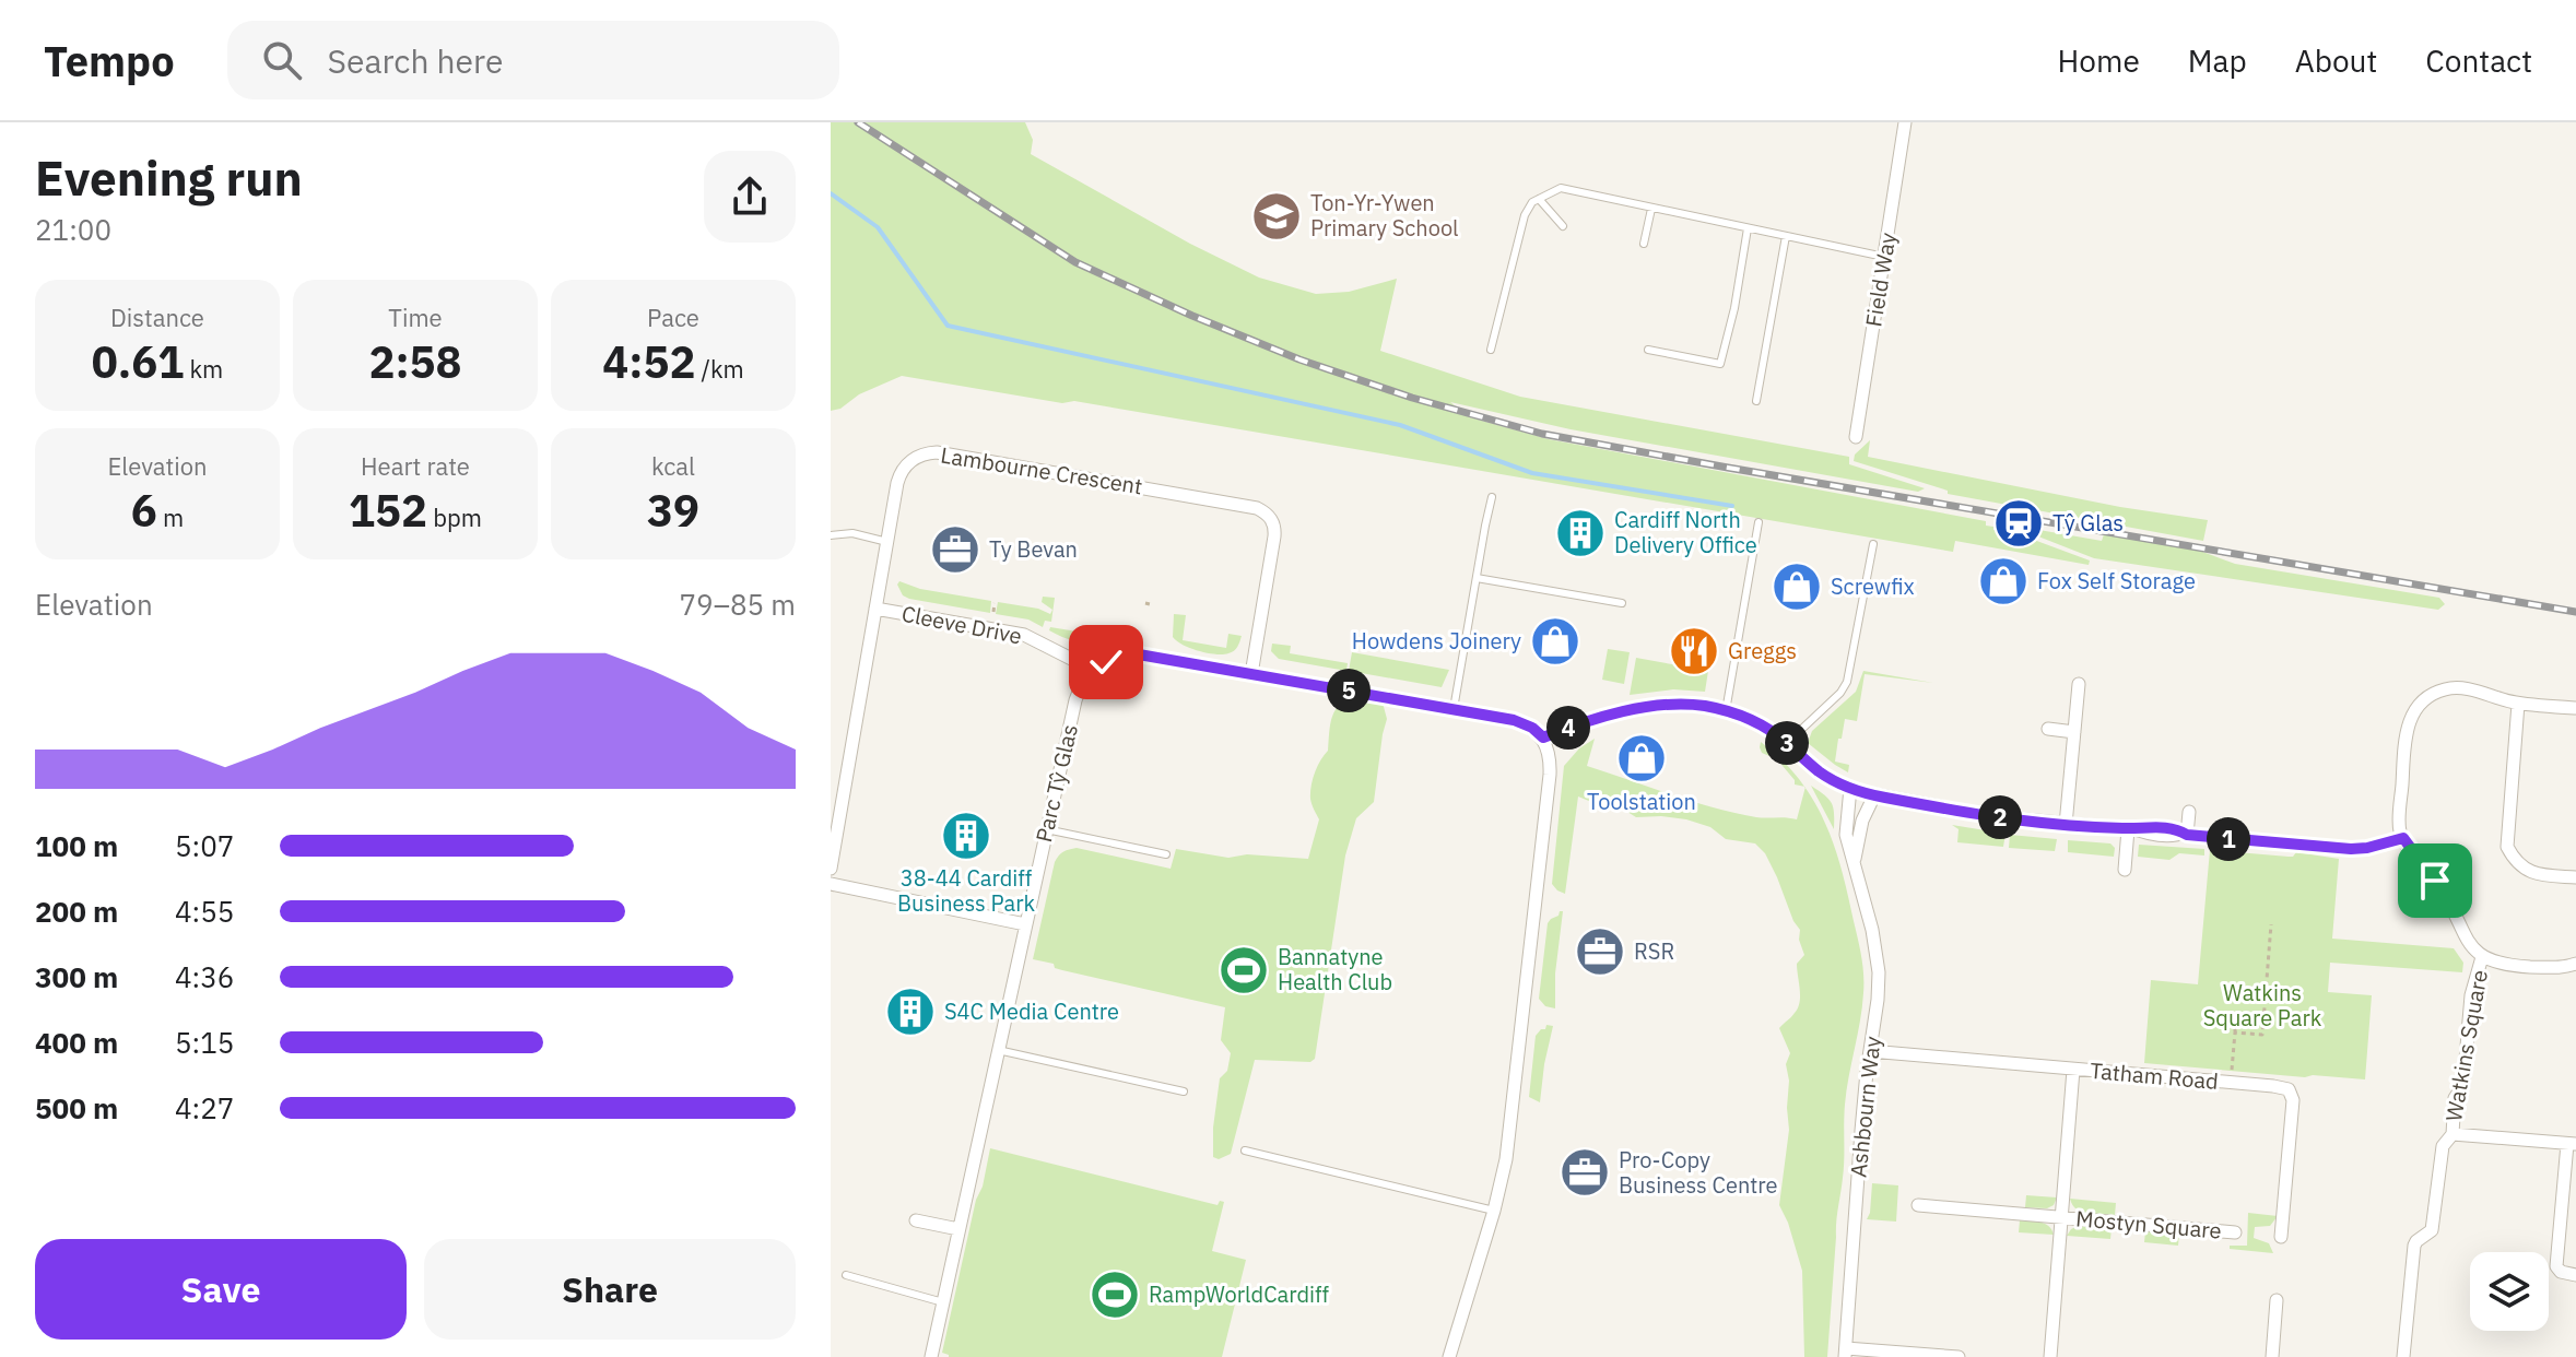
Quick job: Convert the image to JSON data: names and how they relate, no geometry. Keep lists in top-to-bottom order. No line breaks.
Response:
{"streets":{"street":["Field Way","Lambourne Crescent","Cleeve Drive","Parc Tŷ Glas","Watkins Square","Tatham Road","Ashbourn Way","Mostyn Square"]},"crossings":[["Lambourne Crescent","Cleeve Drive"],["Cleeve Drive","Parc Tŷ Glas"],["Tatham Road","Ashbourn Way"],["Tatham Road","Mostyn Square"]],"parks":["Watkins Square Park"],"places":{"school or university":["Ton-Yr-Ywen Primary School"],"station":["Tŷ Glas"],"building":["Cardiff North Delivery Office","38-44 Cardiff Business Park","S4C Media Centre"],"office":["Ty Bevan","RSR","Pro-Copy Business Centre"],"shop":["Fox Self Storage","Screwfix","Howdens Joinery","Toolstation"],"restaurant":["Greggs"],"sports":["Bannatyne Health Club","RampWorldCardiff"]},"page":{"header":"Tempo","search":"Search here","nav":["Home","Map","About","Contact"],"heading":["Evening run","21:00"],"stats":[["Distance","0.61 km"],["Time","2:58"],["Pace","4:52 /km"],["Elevation","6 m"],["Heart rate","152 bpm"],["kcal","39"]],"chart":["Elevation","79–85 m"],"pins":["5","4","3","2","1"],"list":[{"name":"100 m","note":"5:07"},{"name":"200 m","note":"4:55"},{"name":"300 m","note":"4:36"},{"name":"400 m","note":"5:15"},{"name":"500 m","note":"4:27"}],"buttons":["Save","Share"]}}
